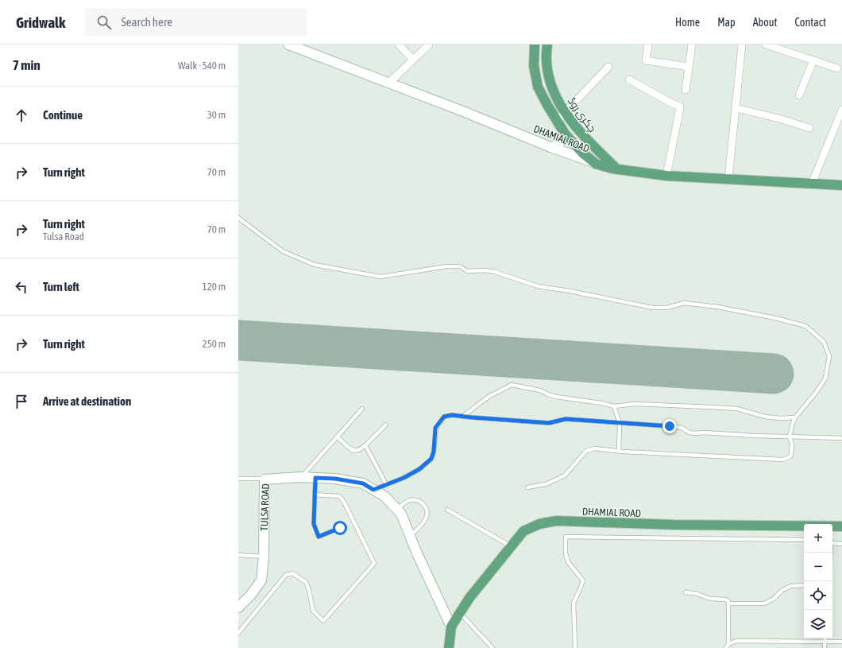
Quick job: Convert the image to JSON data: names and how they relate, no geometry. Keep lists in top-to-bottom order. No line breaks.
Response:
{"streets":{"main road":["چکری روڈ","DHAMIAL ROAD"],"street":["TULSA ROAD"]},"crossings":[["چکری روڈ","DHAMIAL ROAD"],["DHAMIAL ROAD","TULSA ROAD"]],"page":{"header":"Gridwalk","search":"Search here","nav":["Home","Map","About","Contact"],"heading":["7 min","Walk · 540 m"],"list":[["Continue","30 m"],["Turn right","70 m"],["Turn right","Tulsa Road","70 m"],["Turn left","120 m"],["Turn right","250 m"],"Arrive at destination"],"map_buttons":["+","−"]}}
